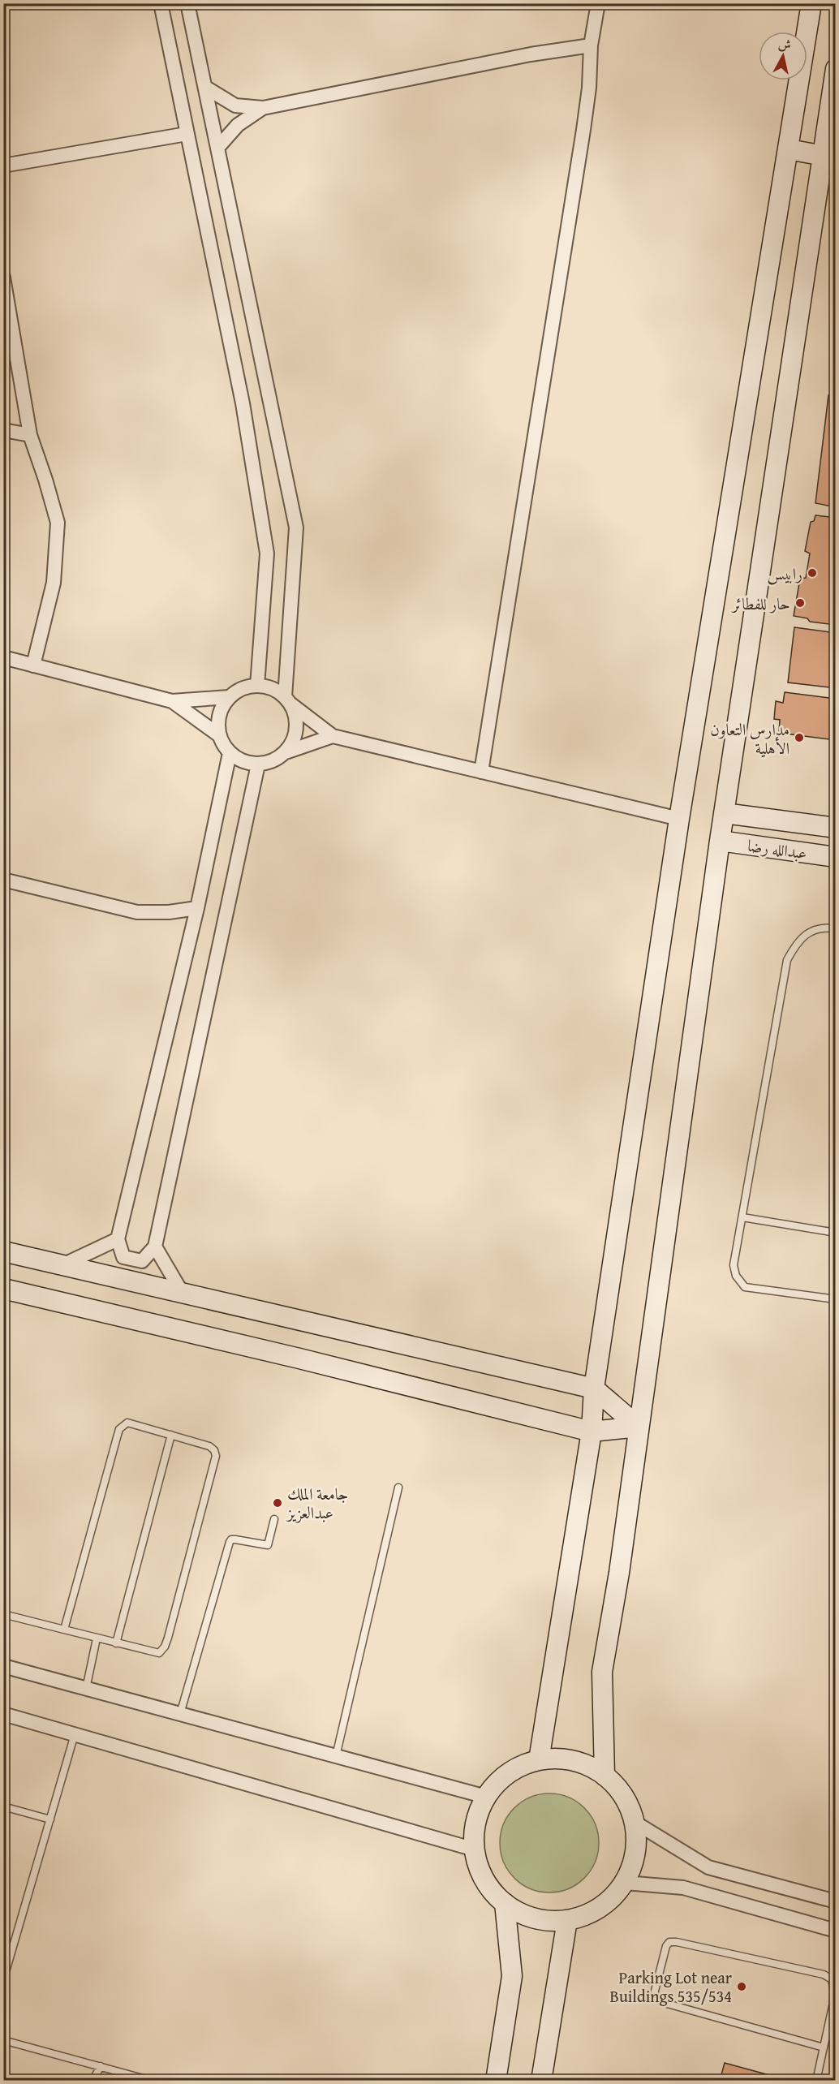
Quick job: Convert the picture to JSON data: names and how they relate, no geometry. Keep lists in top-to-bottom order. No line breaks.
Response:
{"streets":{"main road":["عبدالله رضا"]},"places":["رابيس","حار للفطائر","مدارس التعاون الأهلية","جامعة الملك عبدالعزيز","Parking Lot near Buildings 535/534"],"north":"top"}
